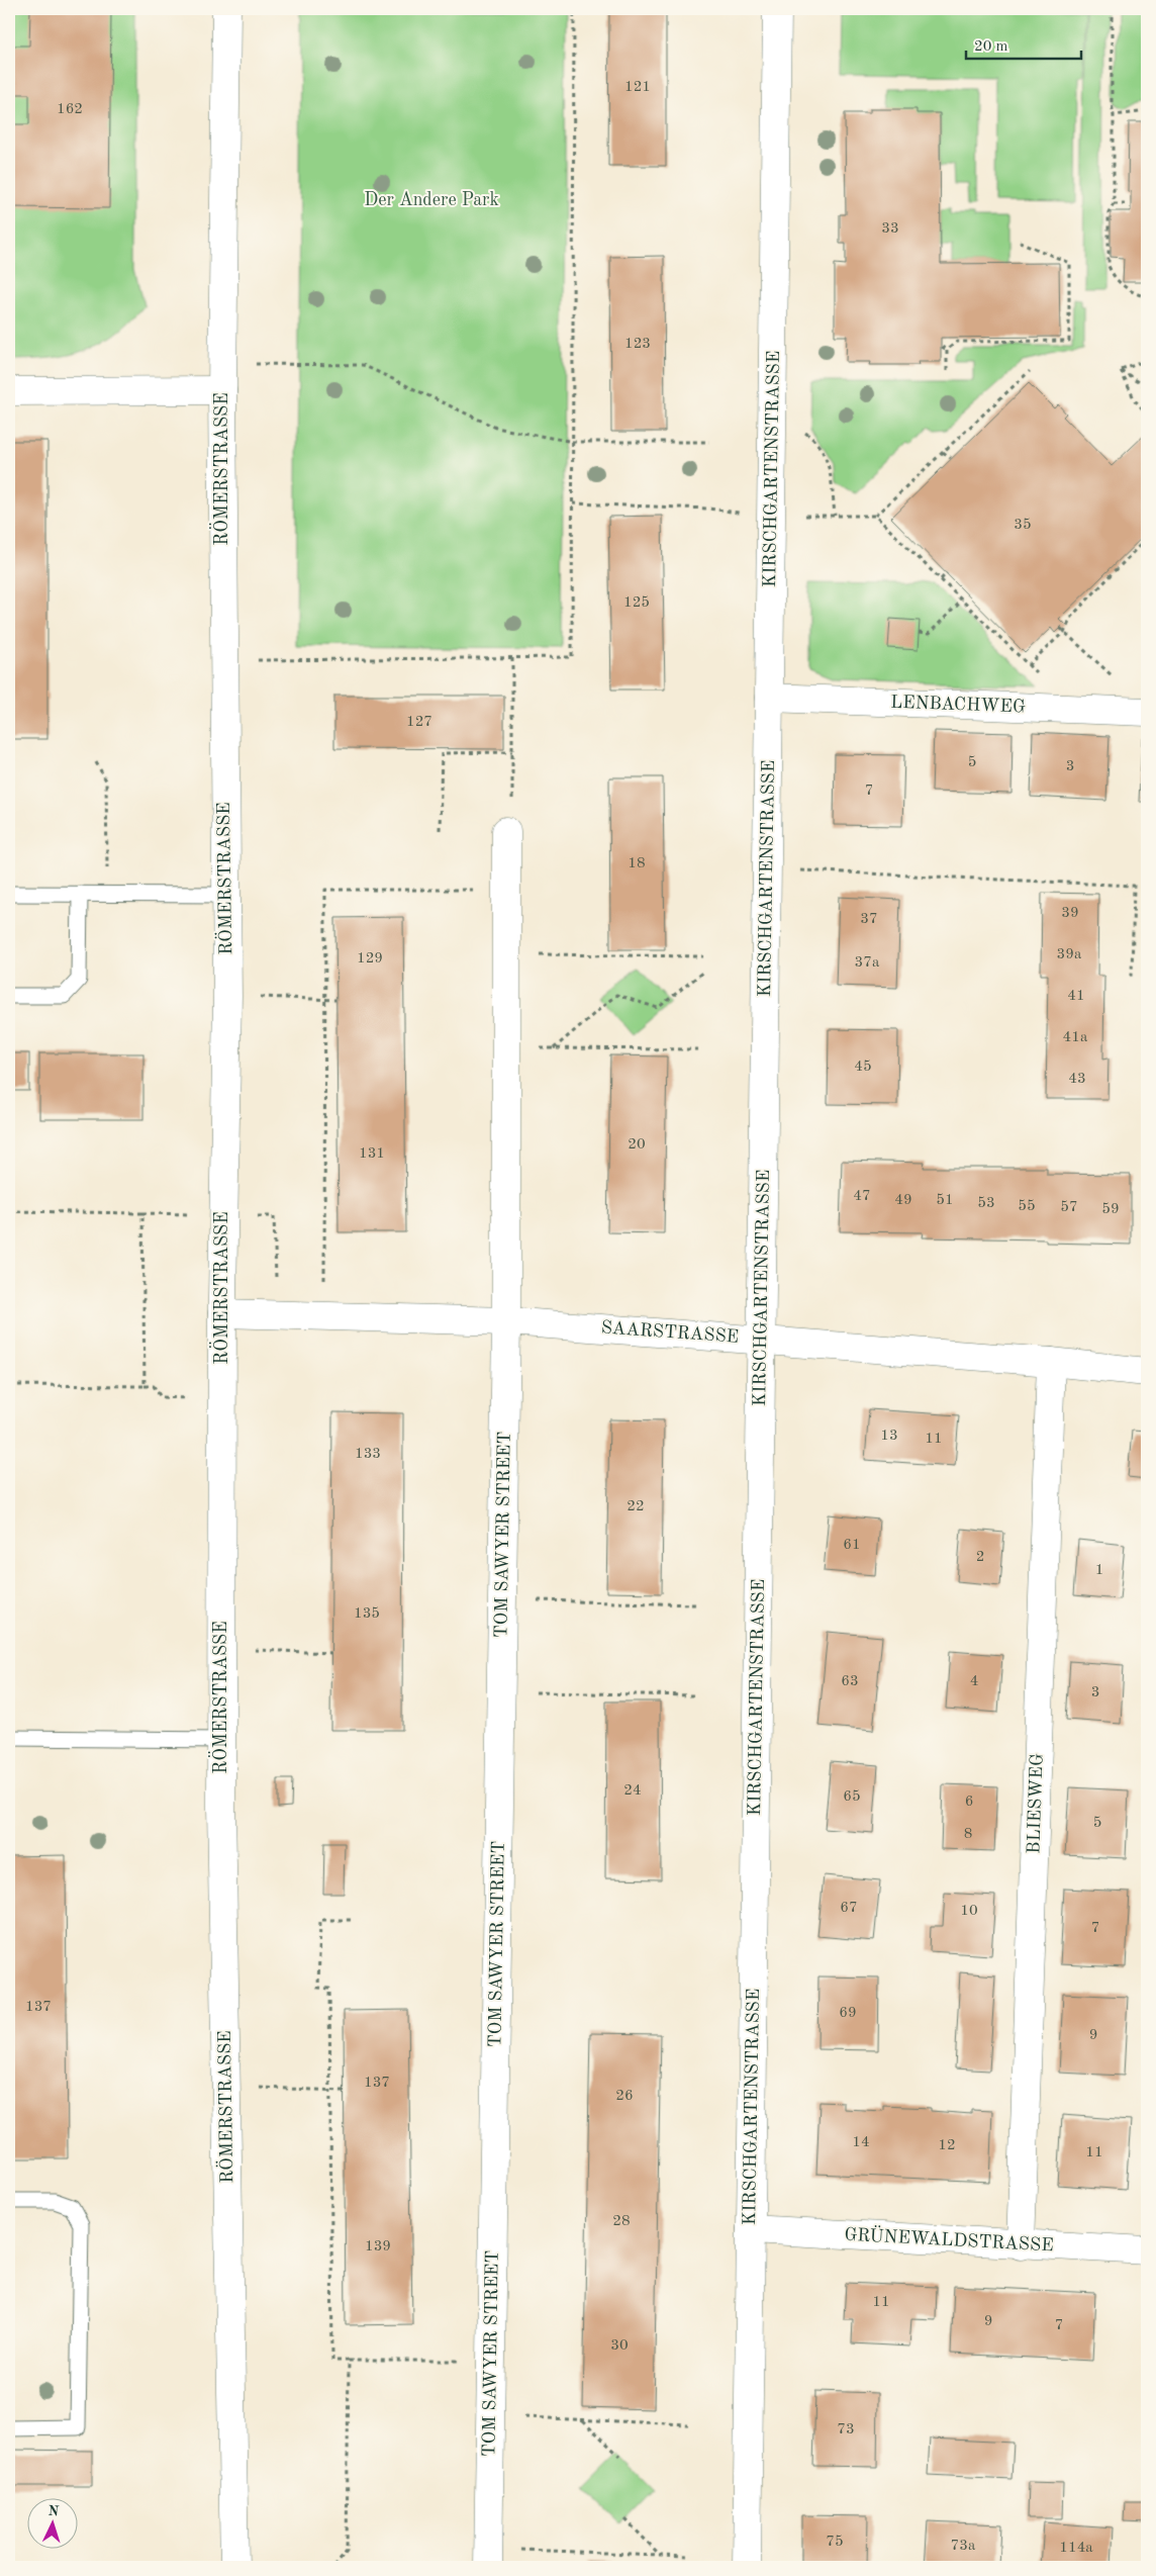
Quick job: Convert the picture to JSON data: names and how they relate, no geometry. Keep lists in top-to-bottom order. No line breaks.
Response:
{"streets":{"street":["RÖMERSTRASSE","KIRSCHGARTENSTRASSE","LENBACHWEG","SAARSTRASSE","TOM SAWYER STREET","BLIESWEG","GRÜNEWALDSTRASSE"]},"crossings":[["RÖMERSTRASSE","SAARSTRASSE"],["KIRSCHGARTENSTRASSE","LENBACHWEG"],["KIRSCHGARTENSTRASSE","SAARSTRASSE"],["KIRSCHGARTENSTRASSE","GRÜNEWALDSTRASSE"],["SAARSTRASSE","TOM SAWYER STREET"],["SAARSTRASSE","BLIESWEG"],["BLIESWEG","GRÜNEWALDSTRASSE"]],"parks":["Der Andere Park"],"house_numbers":["121","162","33","123","35","125","127","5","3","7","18","39","37","39a","129","37a","41","41a","45","43","20","131","47","49","51","53","55","57","59","13","11","133","22","61","2","1","135","63","4","3","24","65","6","5","8","67","10","7","137","69","9","137","26","14","12","11","28","139","11","9","7","30","73","75","73a","114a"],"scale_bar":"20 m","north":"top"}
